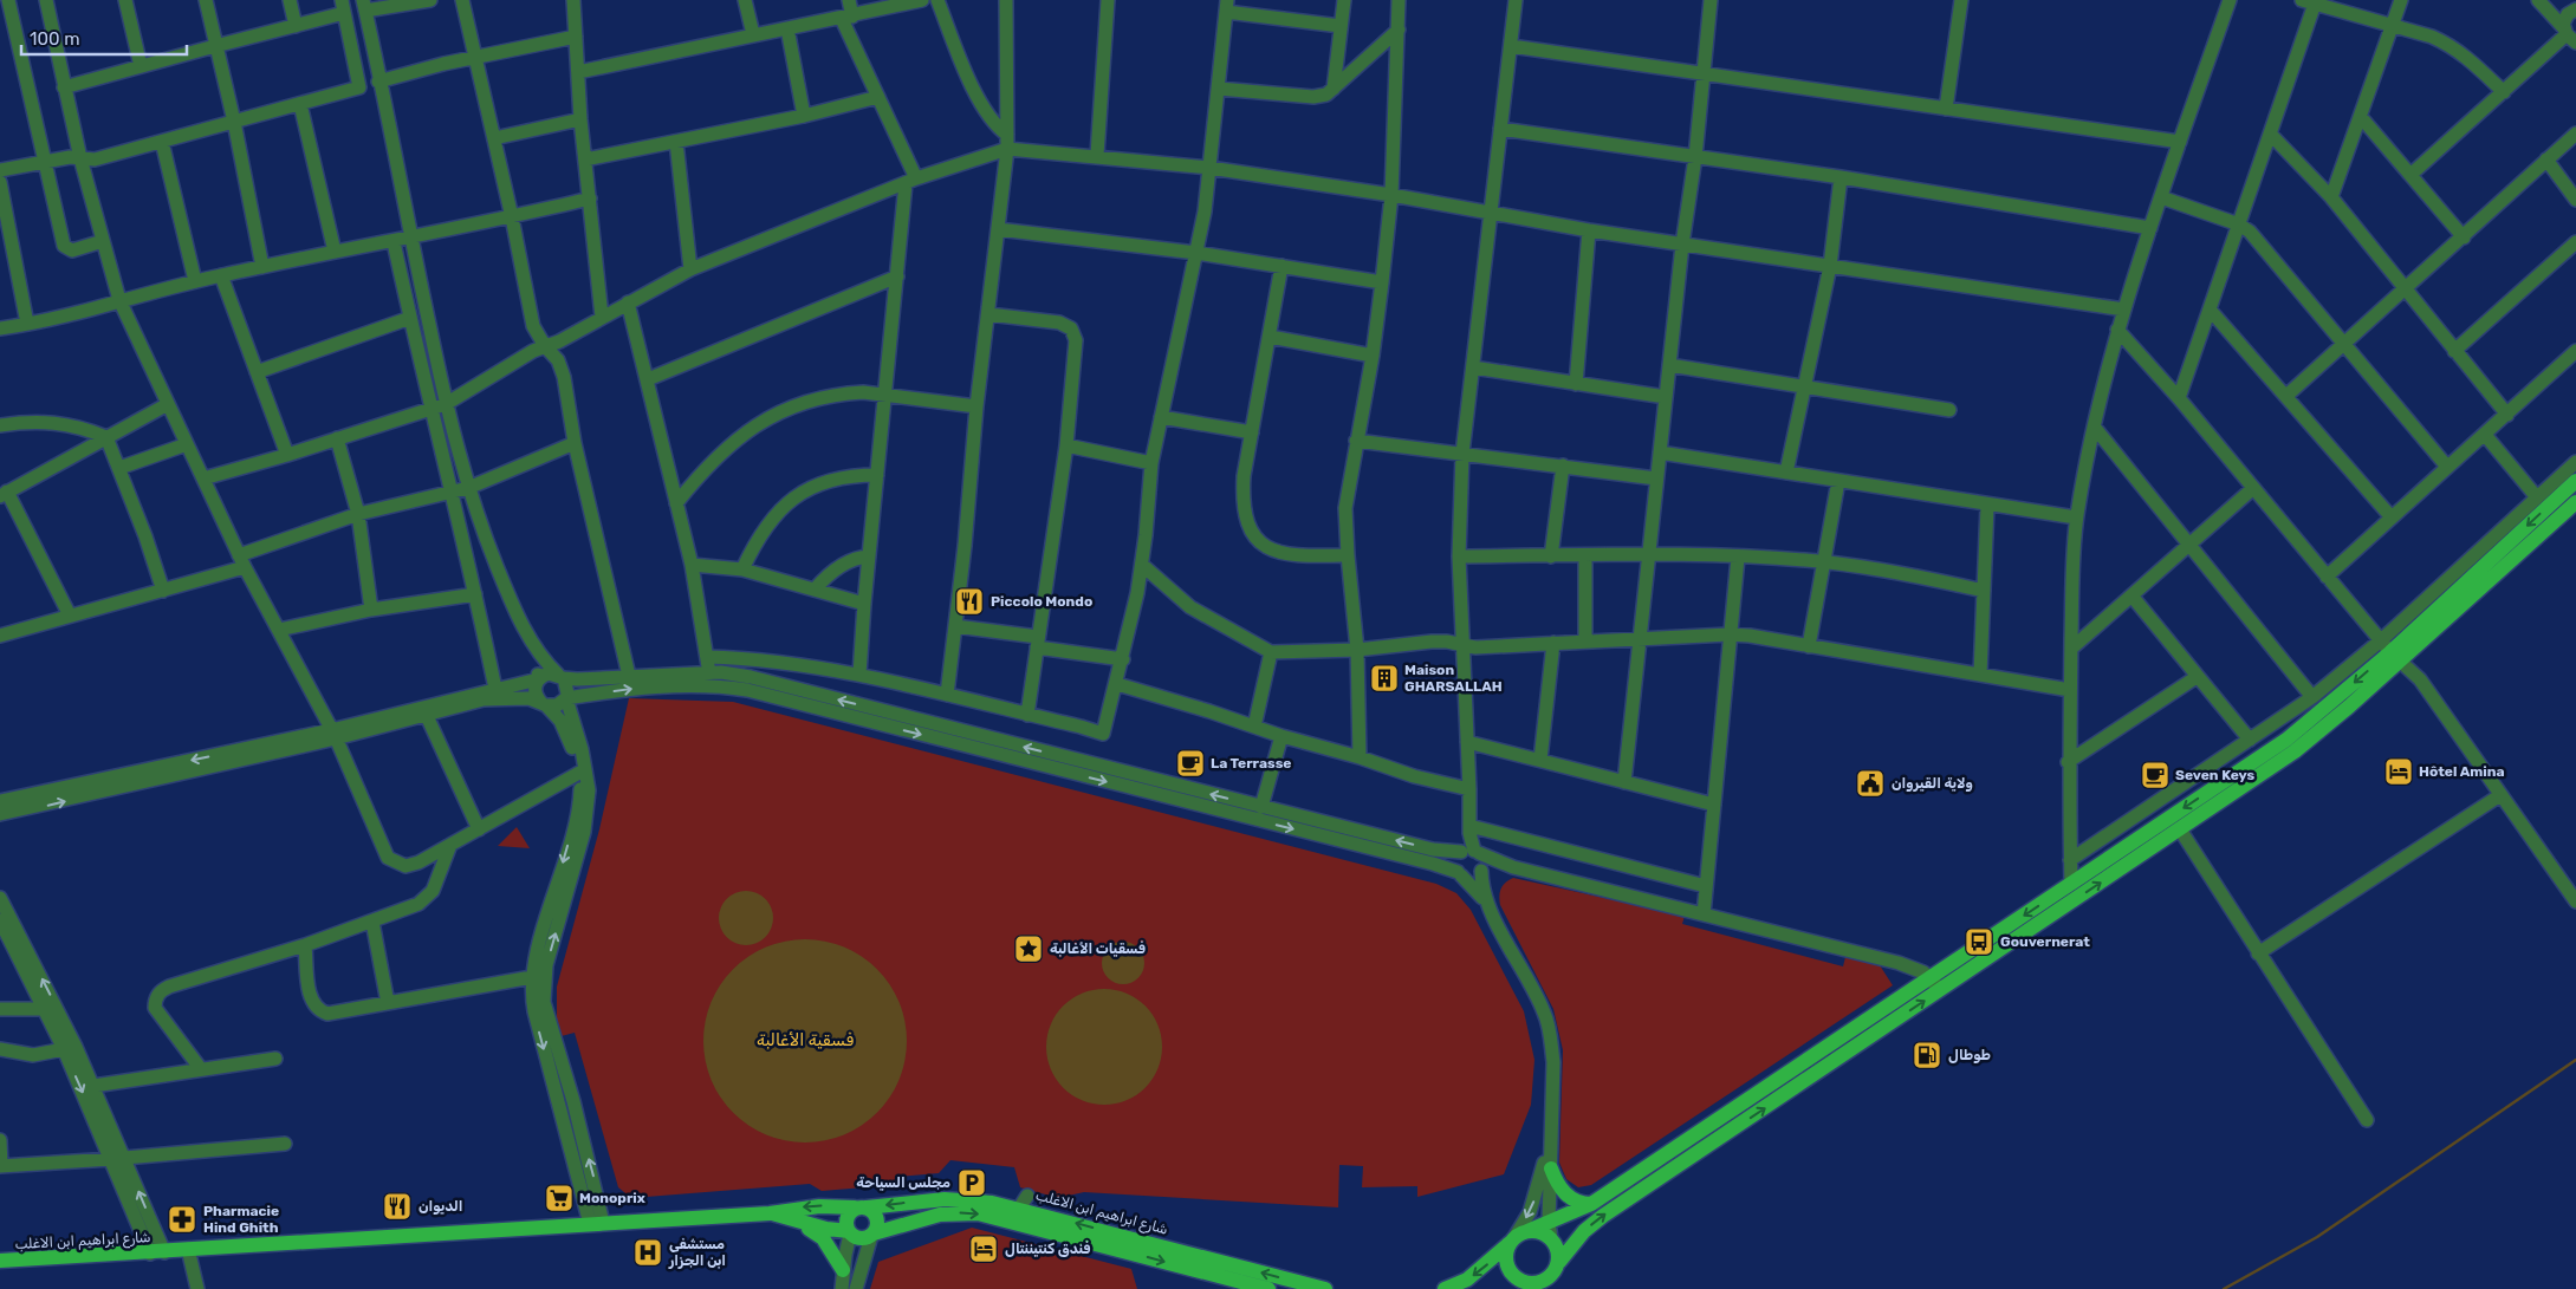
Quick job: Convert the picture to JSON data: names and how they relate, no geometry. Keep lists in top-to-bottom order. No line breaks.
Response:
{"streets":{"main road":["شارع ابراهيم ابن الاغلب"]},"water":["فسقية الأغالبة"],"places":{"restaurant":["Piccolo Mondo","الديوان"],"building":["Maison GHARSALLAH"],"cafe":["La Terrasse","Seven Keys"],"hotel":["Hôtel Amina","فندق كنتيننتال"],"public building":["ولاية القيروان"],"bus stop":["Gouvernerat"],"place":["فسقيات الأغالبة"],"fuel station":["طوطال"],"parking":["مجلس السياحة"],"supermarket":["Monoprix"],"pharmacy":["Pharmacie Hind Ghith"],"hospital":["مستشفى ابن الجزار"]},"scale_bar":"100 m"}
